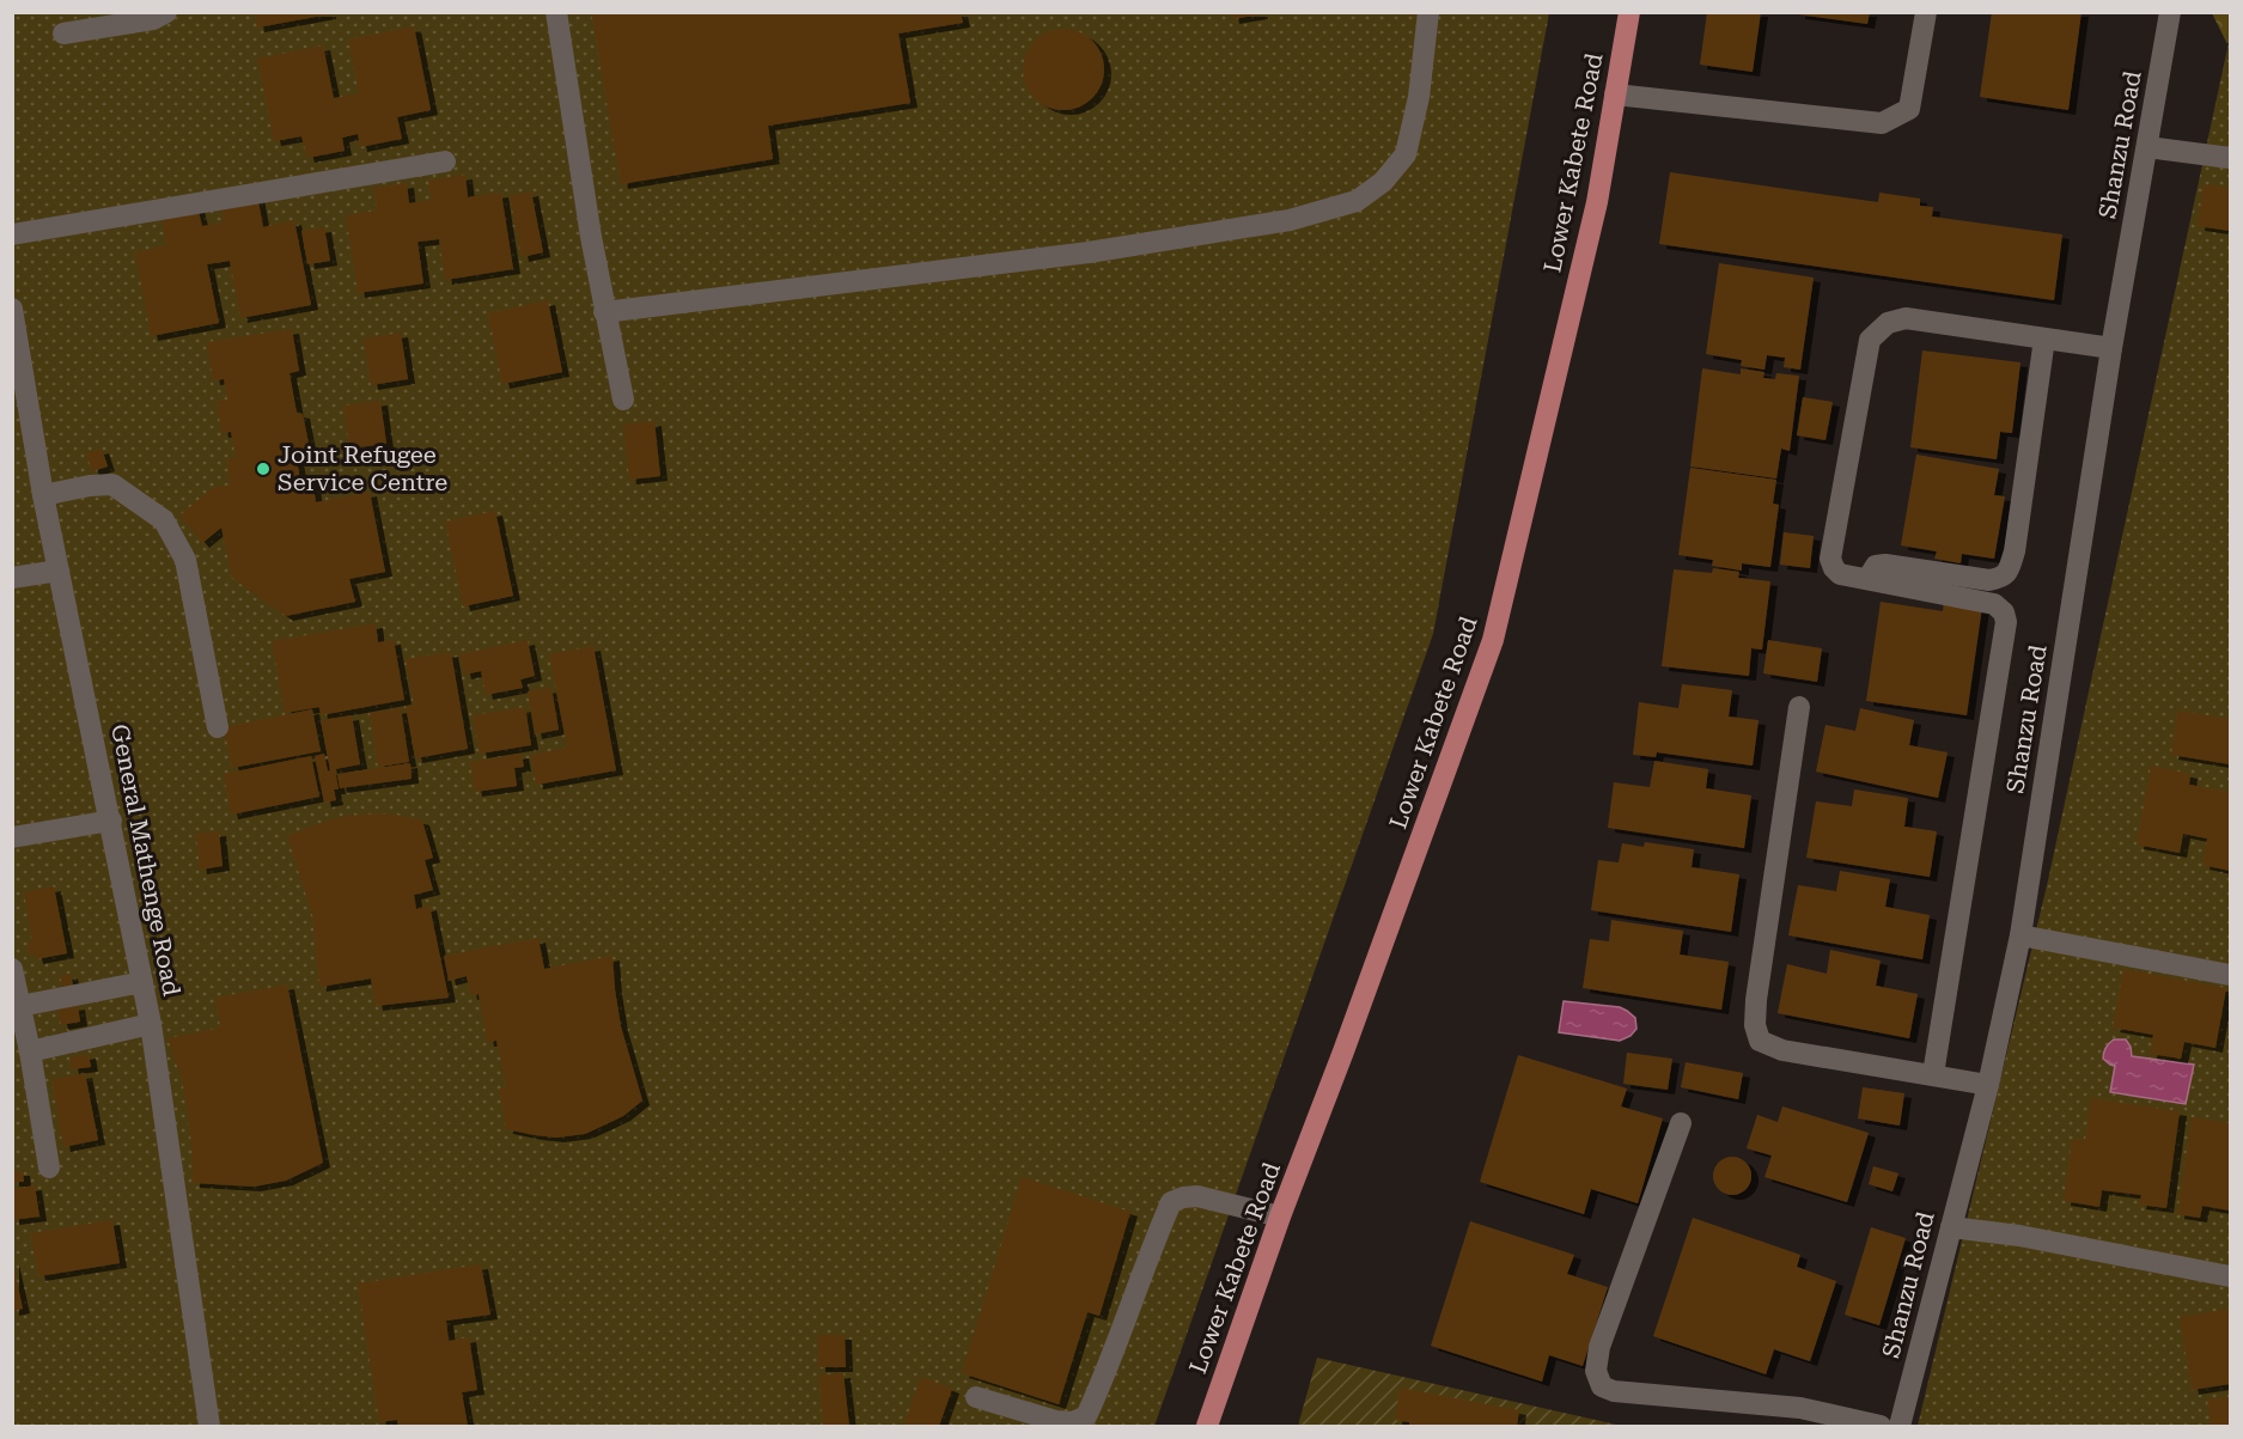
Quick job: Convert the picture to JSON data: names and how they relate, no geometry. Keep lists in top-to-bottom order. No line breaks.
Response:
{"streets":{"main road":["Lower Kabete Road"],"street":["Shanzu Road","General Mathenge Road"]},"places":["Joint Refugee Service Centre"]}
